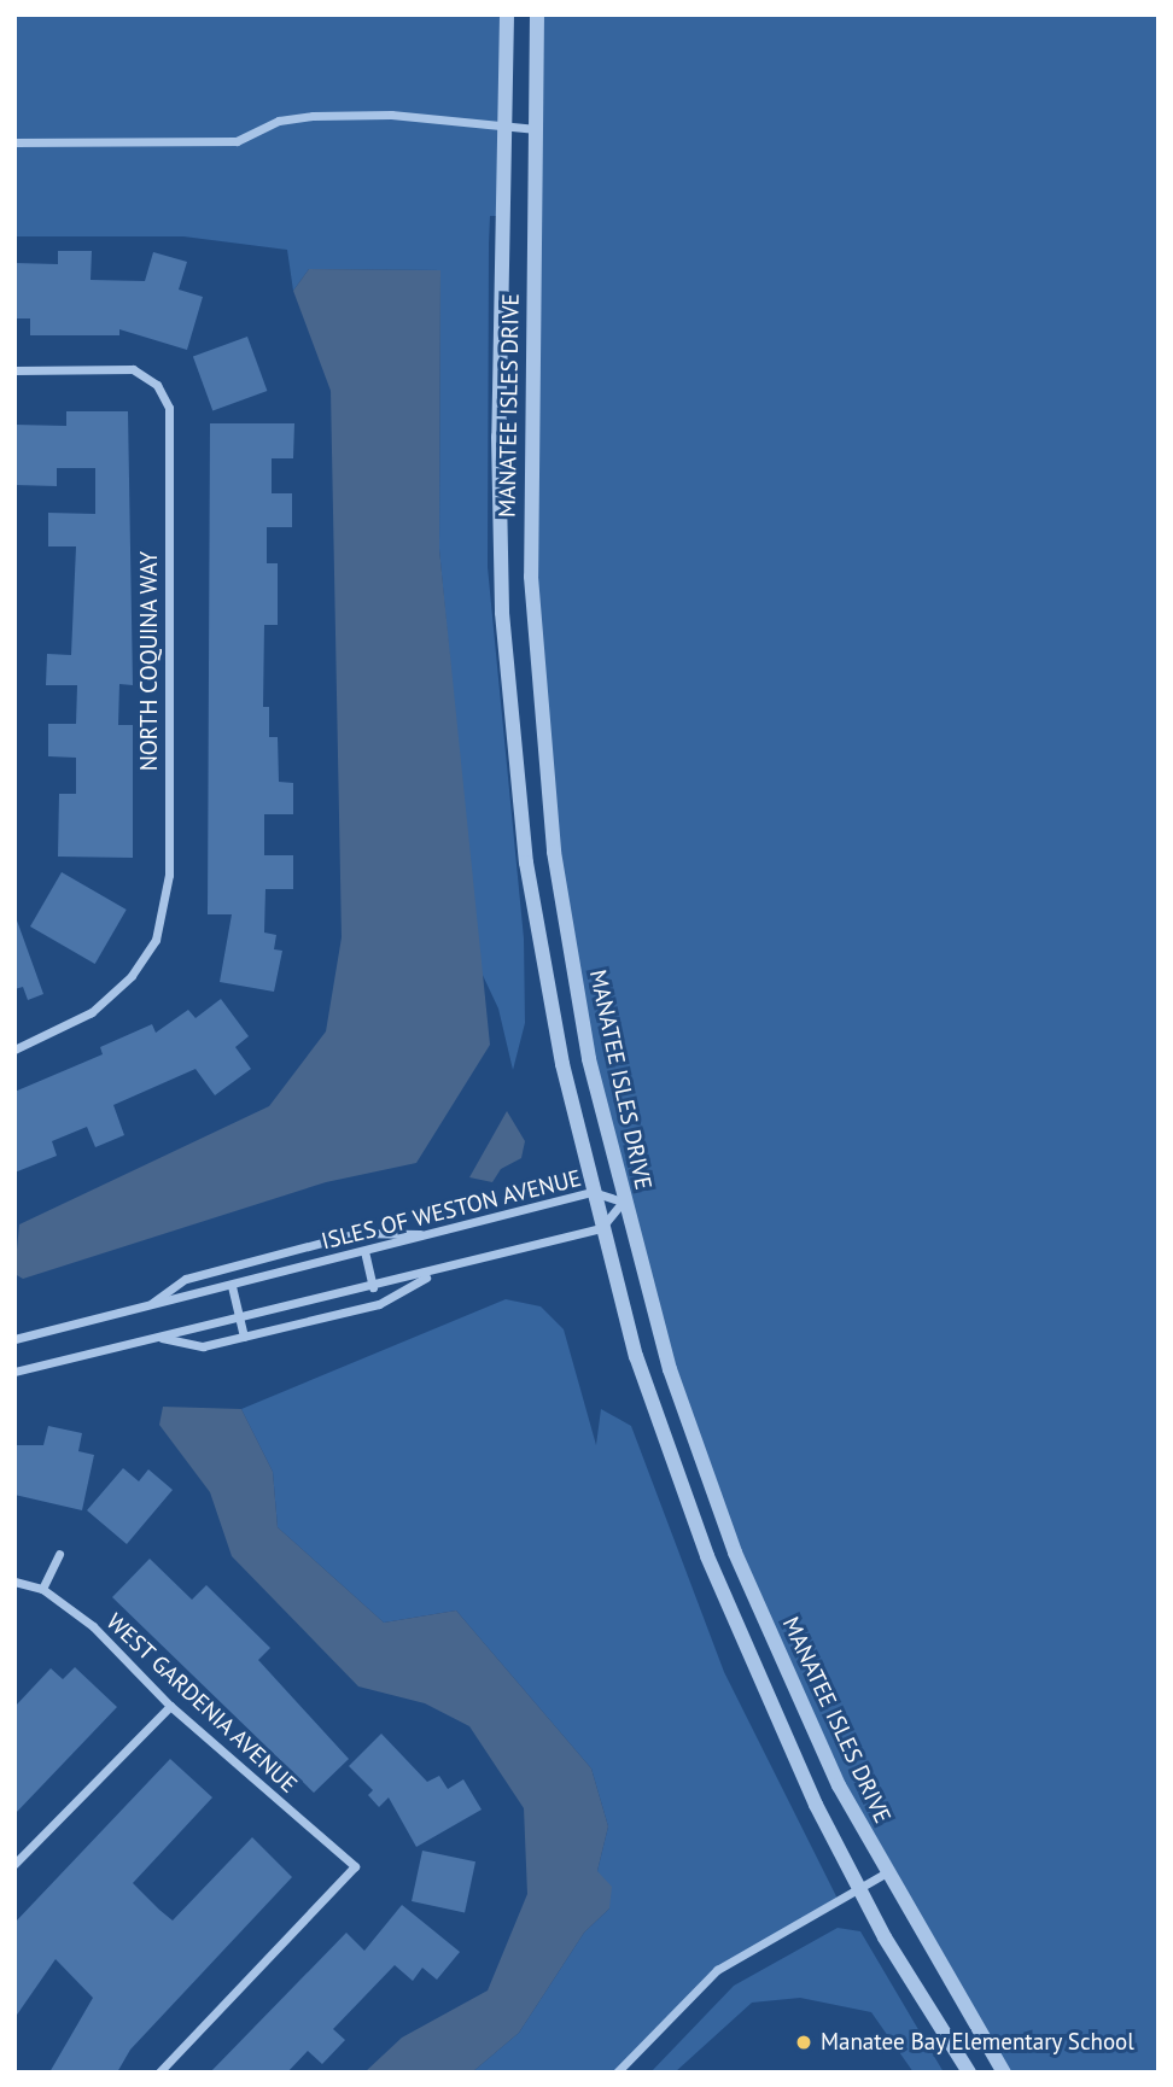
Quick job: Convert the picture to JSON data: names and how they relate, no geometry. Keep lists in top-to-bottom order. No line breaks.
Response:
{"streets":{"street":["MANATEE ISLES DRIVE","NORTH COQUINA WAY","ISLES OF WESTON AVENUE","WEST GARDENIA AVENUE"]},"crossings":[["MANATEE ISLES DRIVE","ISLES OF WESTON AVENUE"]],"places":["Manatee Bay Elementary School"]}
